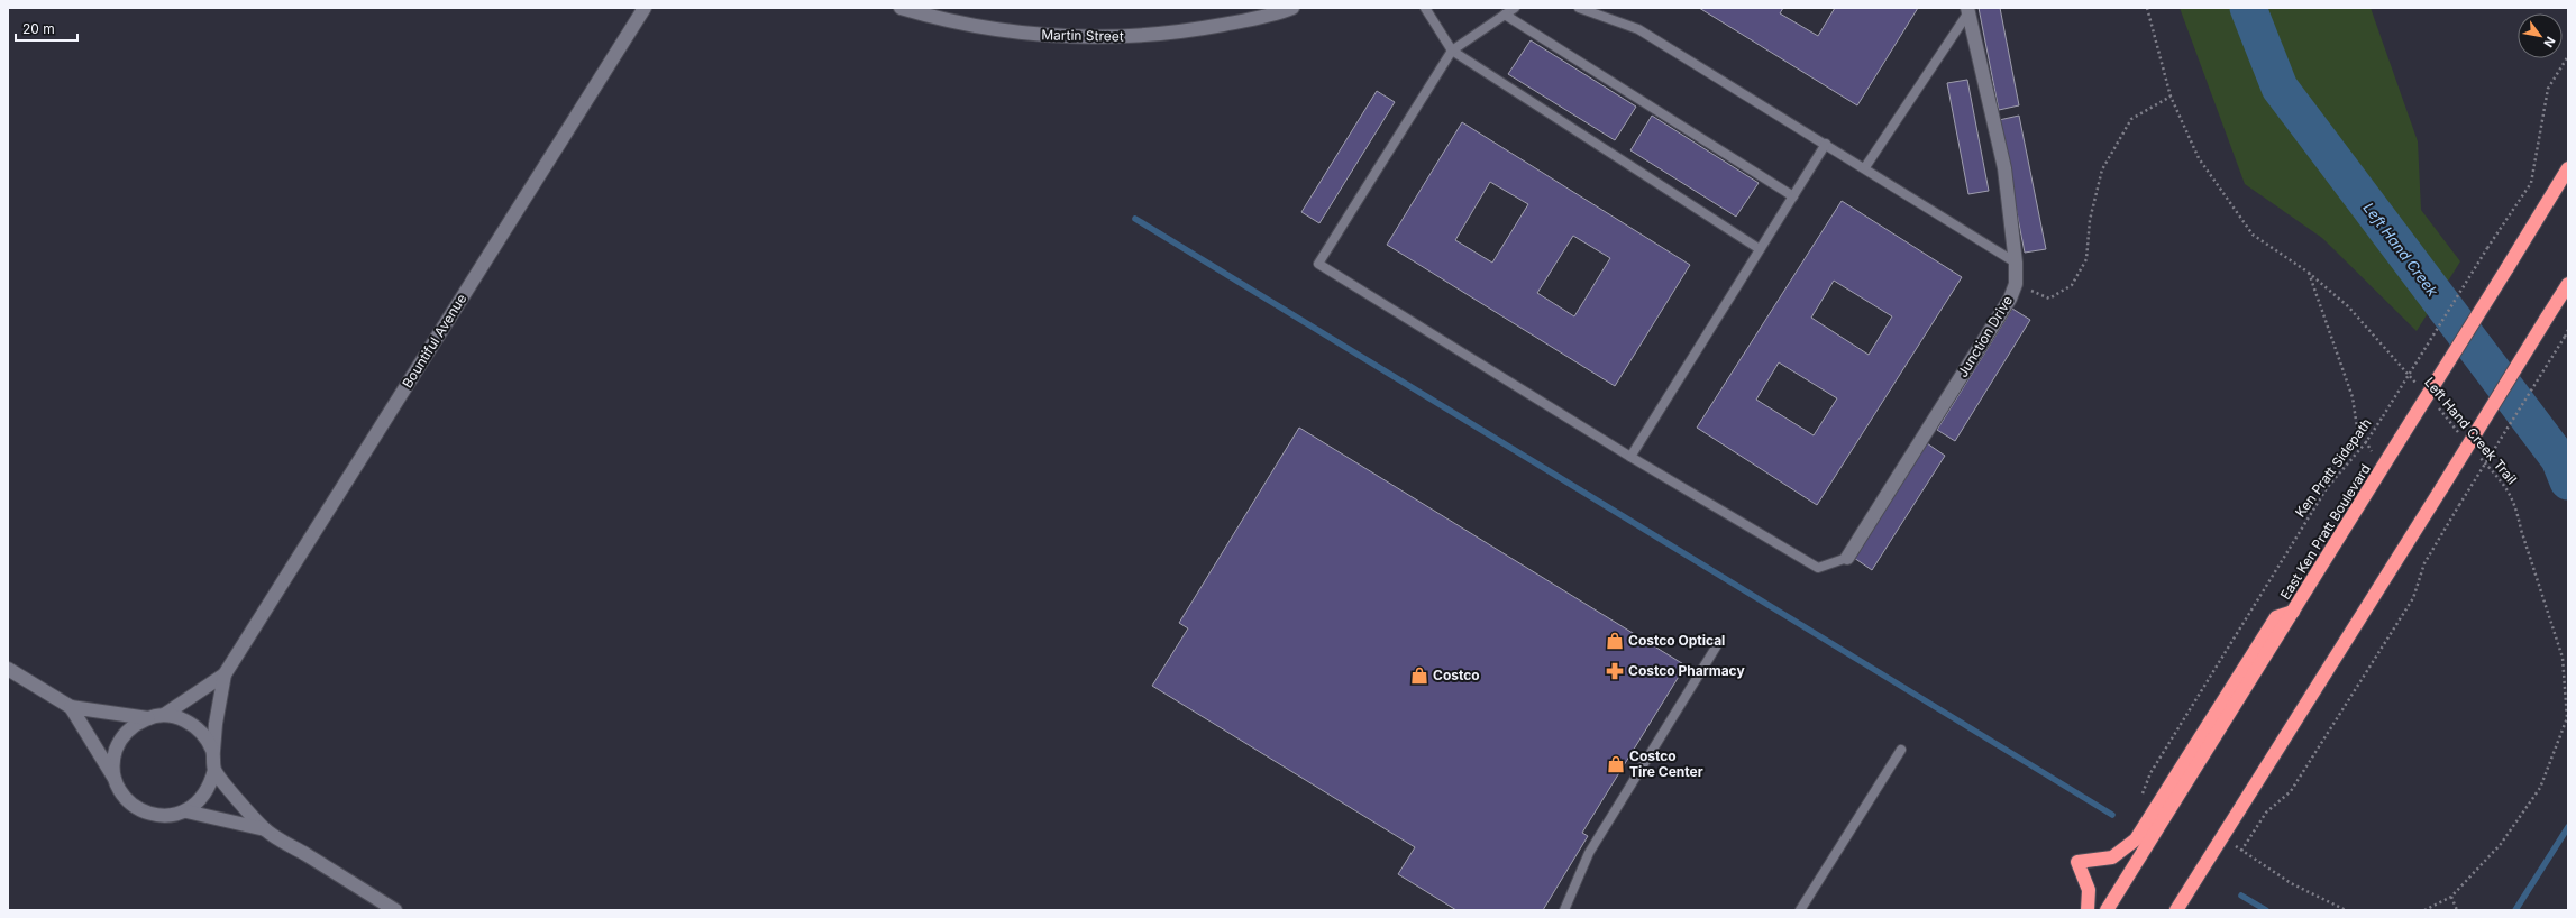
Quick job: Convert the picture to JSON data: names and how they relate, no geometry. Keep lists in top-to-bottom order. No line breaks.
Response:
{"streets":{"highway":["East Ken Pratt Boulevard"],"street":["Martin Street","Junction Drive","Bountiful Avenue"],"path":["Left Hand Creek Trail","Ken Pratt Sidepath"]},"water":["Left Hand Creek"],"places":{"shop":["Costco Optical","Costco","Costco Tire Center"],"pharmacy":["Costco Pharmacy"]},"scale_bar":"20 m","north":"bottom right"}
